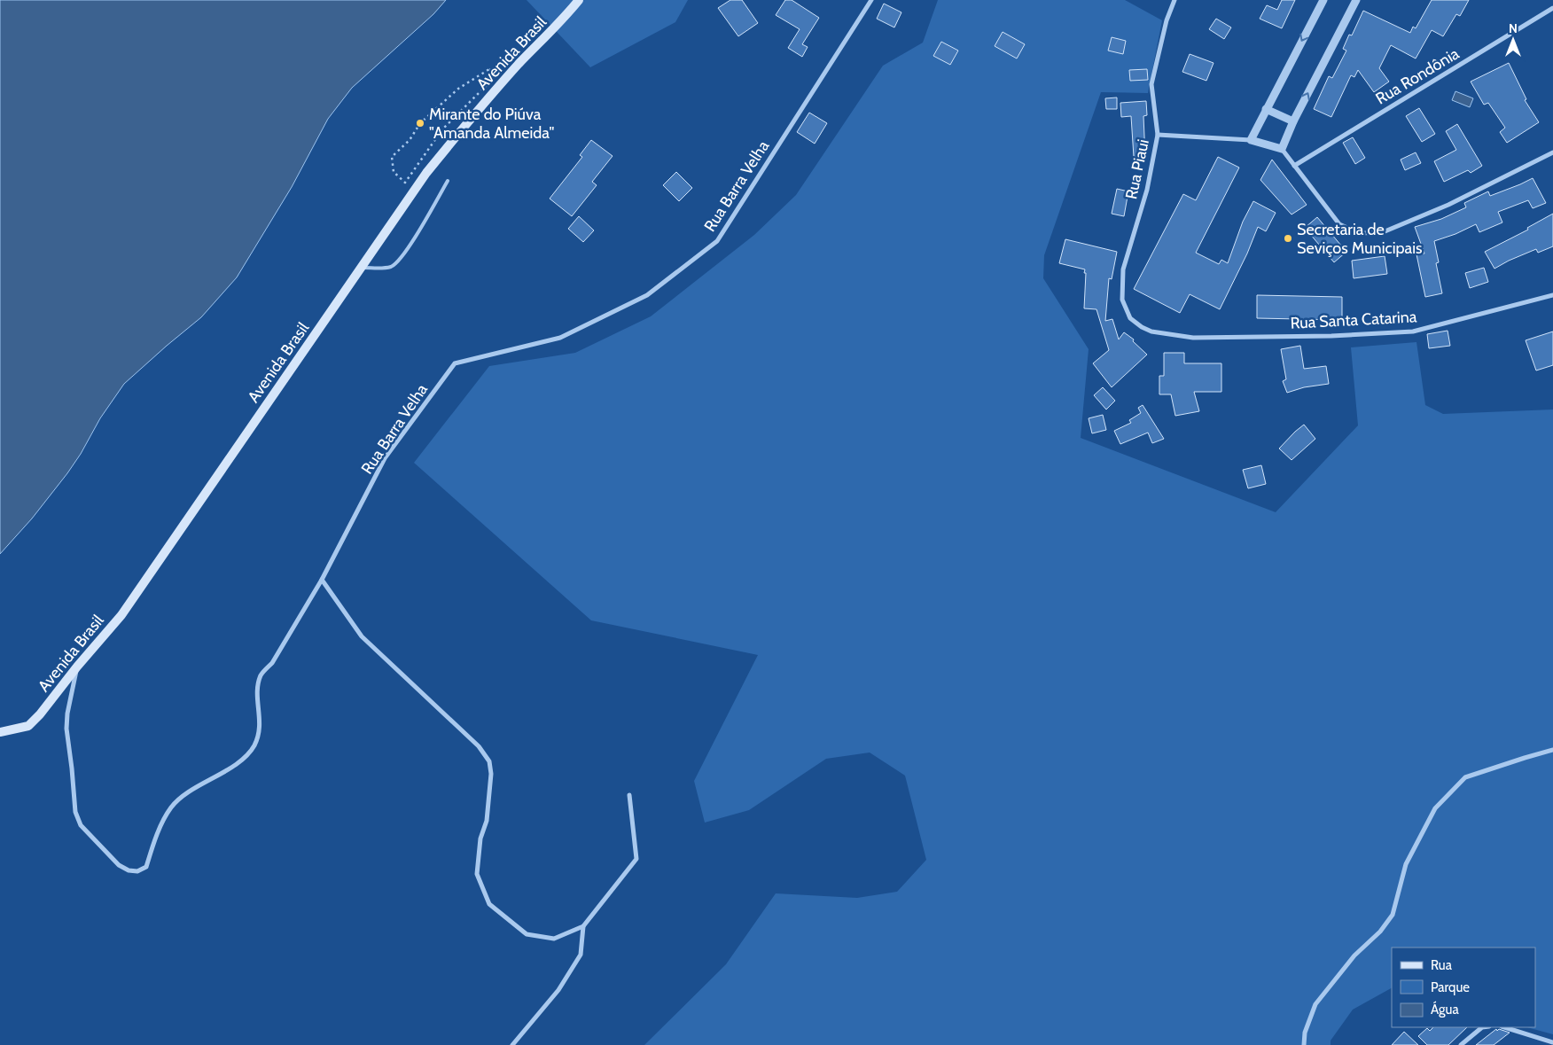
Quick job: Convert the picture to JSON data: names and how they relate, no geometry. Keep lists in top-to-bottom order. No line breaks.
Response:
{"streets":{"main road":["Avenida Brasil"],"street":["Rua Rondônia","Rua Piaui","Rua Barra Velha","Rua Santa Catarina"]},"crossings":[["Avenida Brasil","Rua Barra Velha"],["Rua Piaui","Rua Santa Catarina"]],"places":["Mirante do Piúva \"Amanda Almeida\"","Secretaria de Seviços Municipais"],"legend":["Rua","Parque","Água"],"north":"top"}
